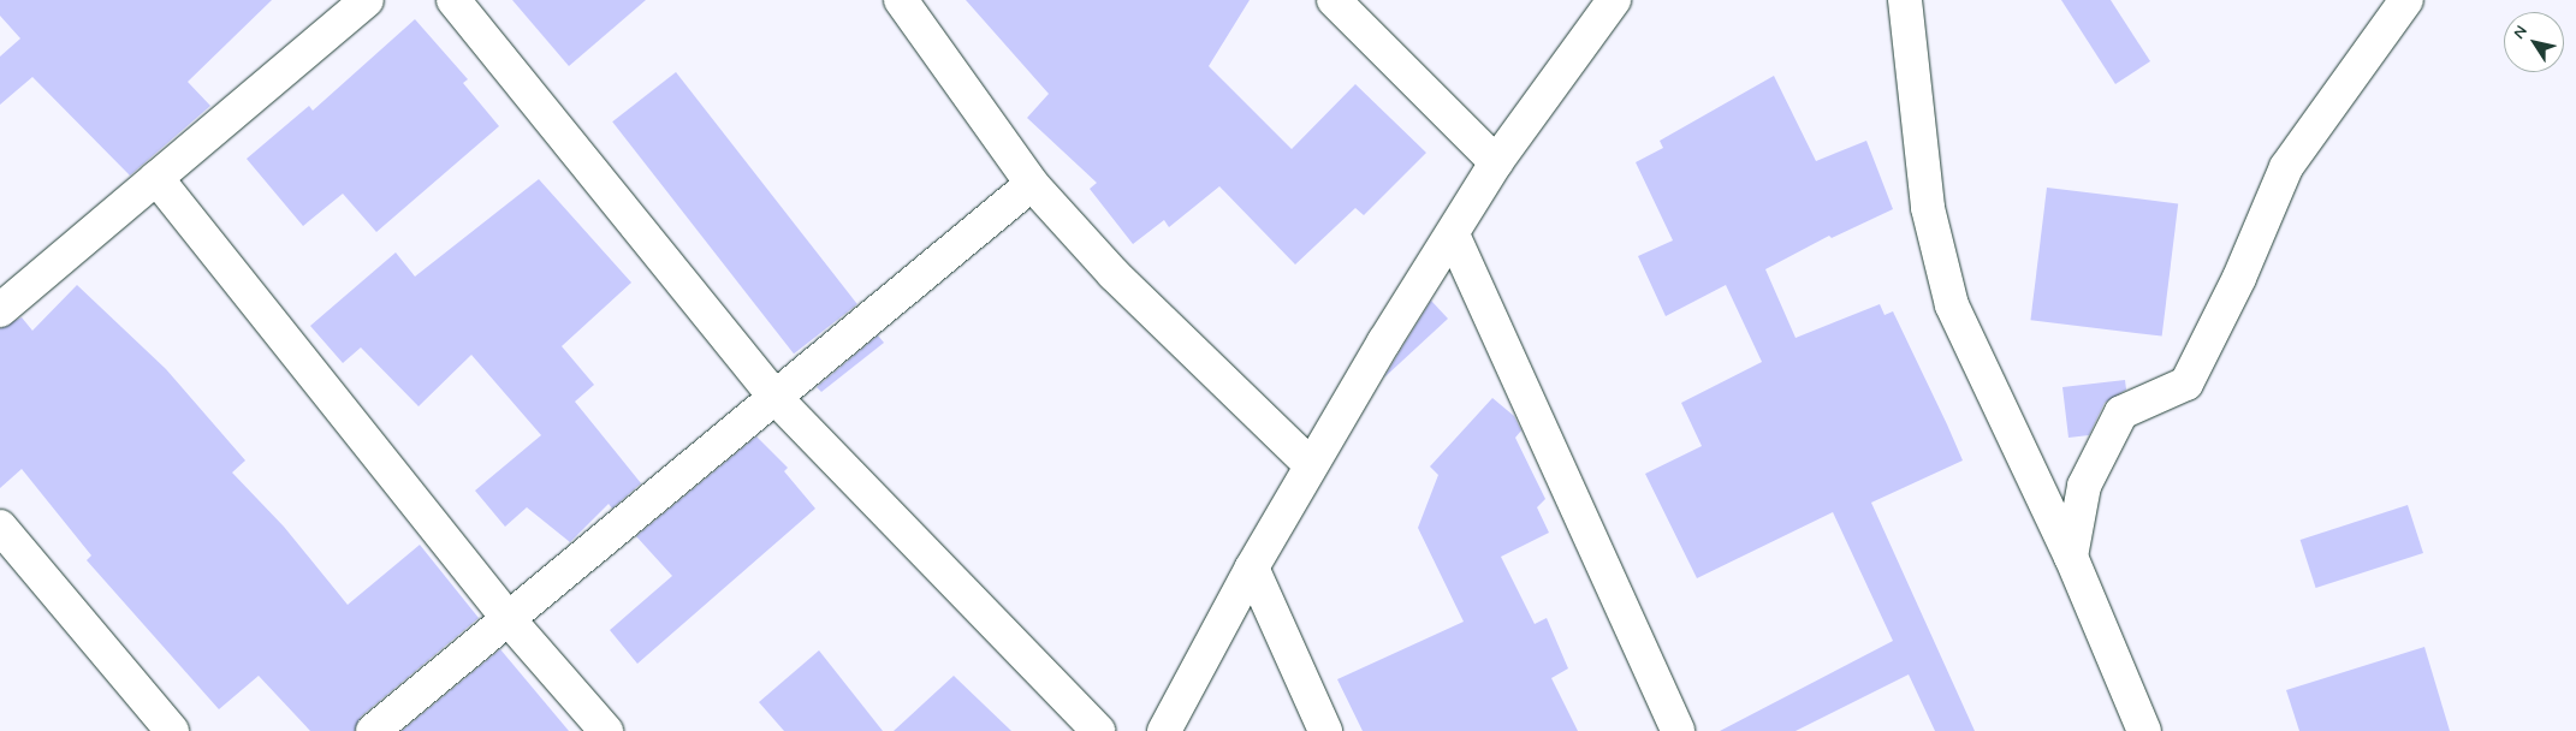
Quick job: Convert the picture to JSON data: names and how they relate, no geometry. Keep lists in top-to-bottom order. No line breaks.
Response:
{"north":"top left"}
